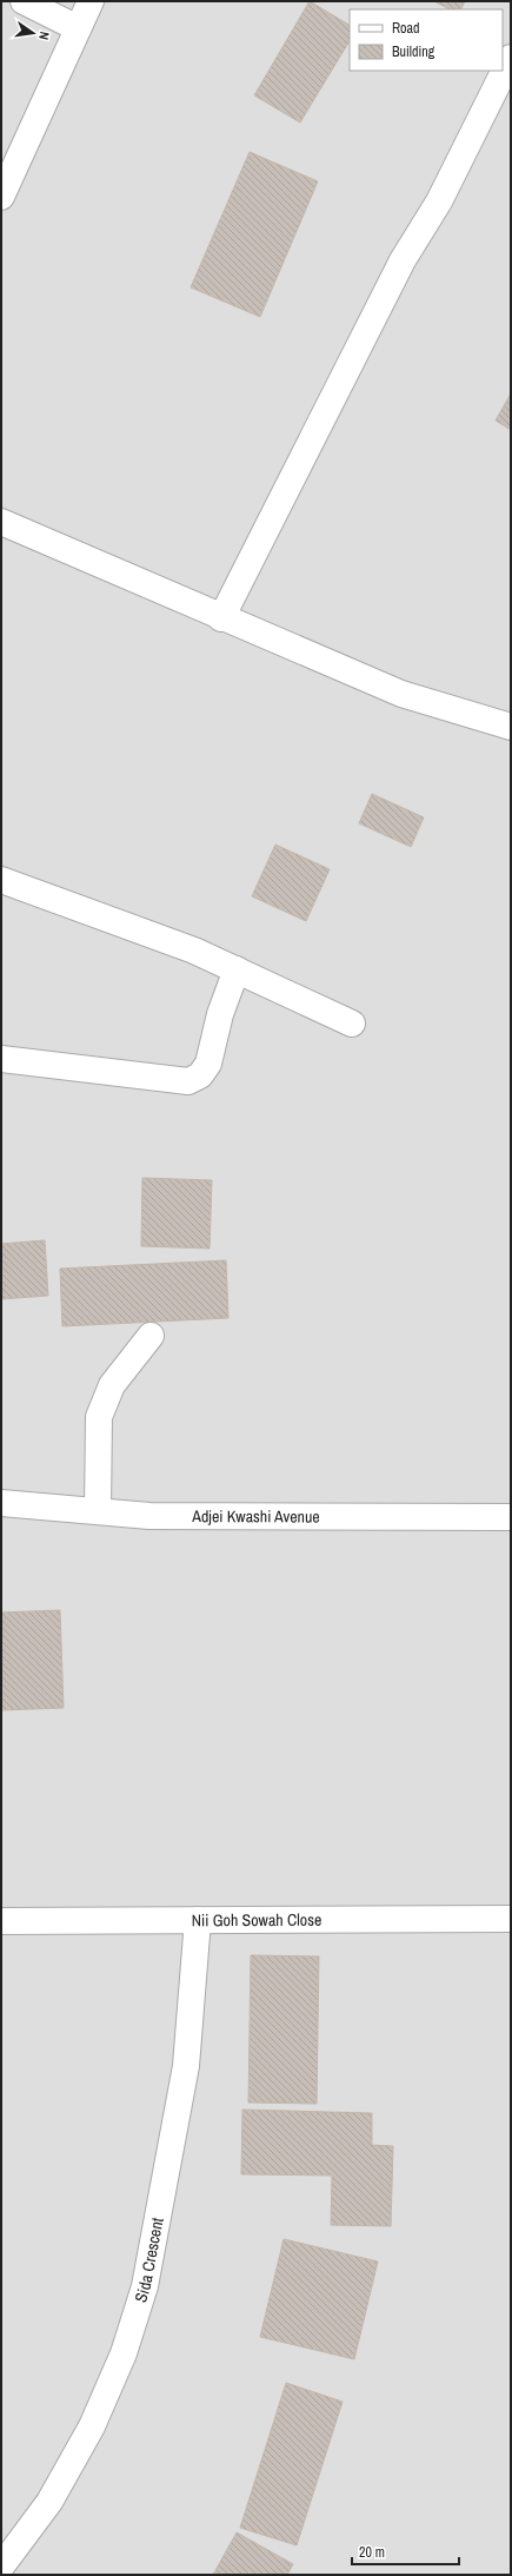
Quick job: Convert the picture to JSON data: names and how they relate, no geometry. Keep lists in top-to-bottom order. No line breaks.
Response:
{"streets":{"street":["Adjei Kwashi Avenue","Nii Goh Sowah Close","Sida Crescent"]},"crossings":[["Nii Goh Sowah Close","Sida Crescent"]],"legend":["Road","Building"],"scale_bar":"20 m","north":"right"}
